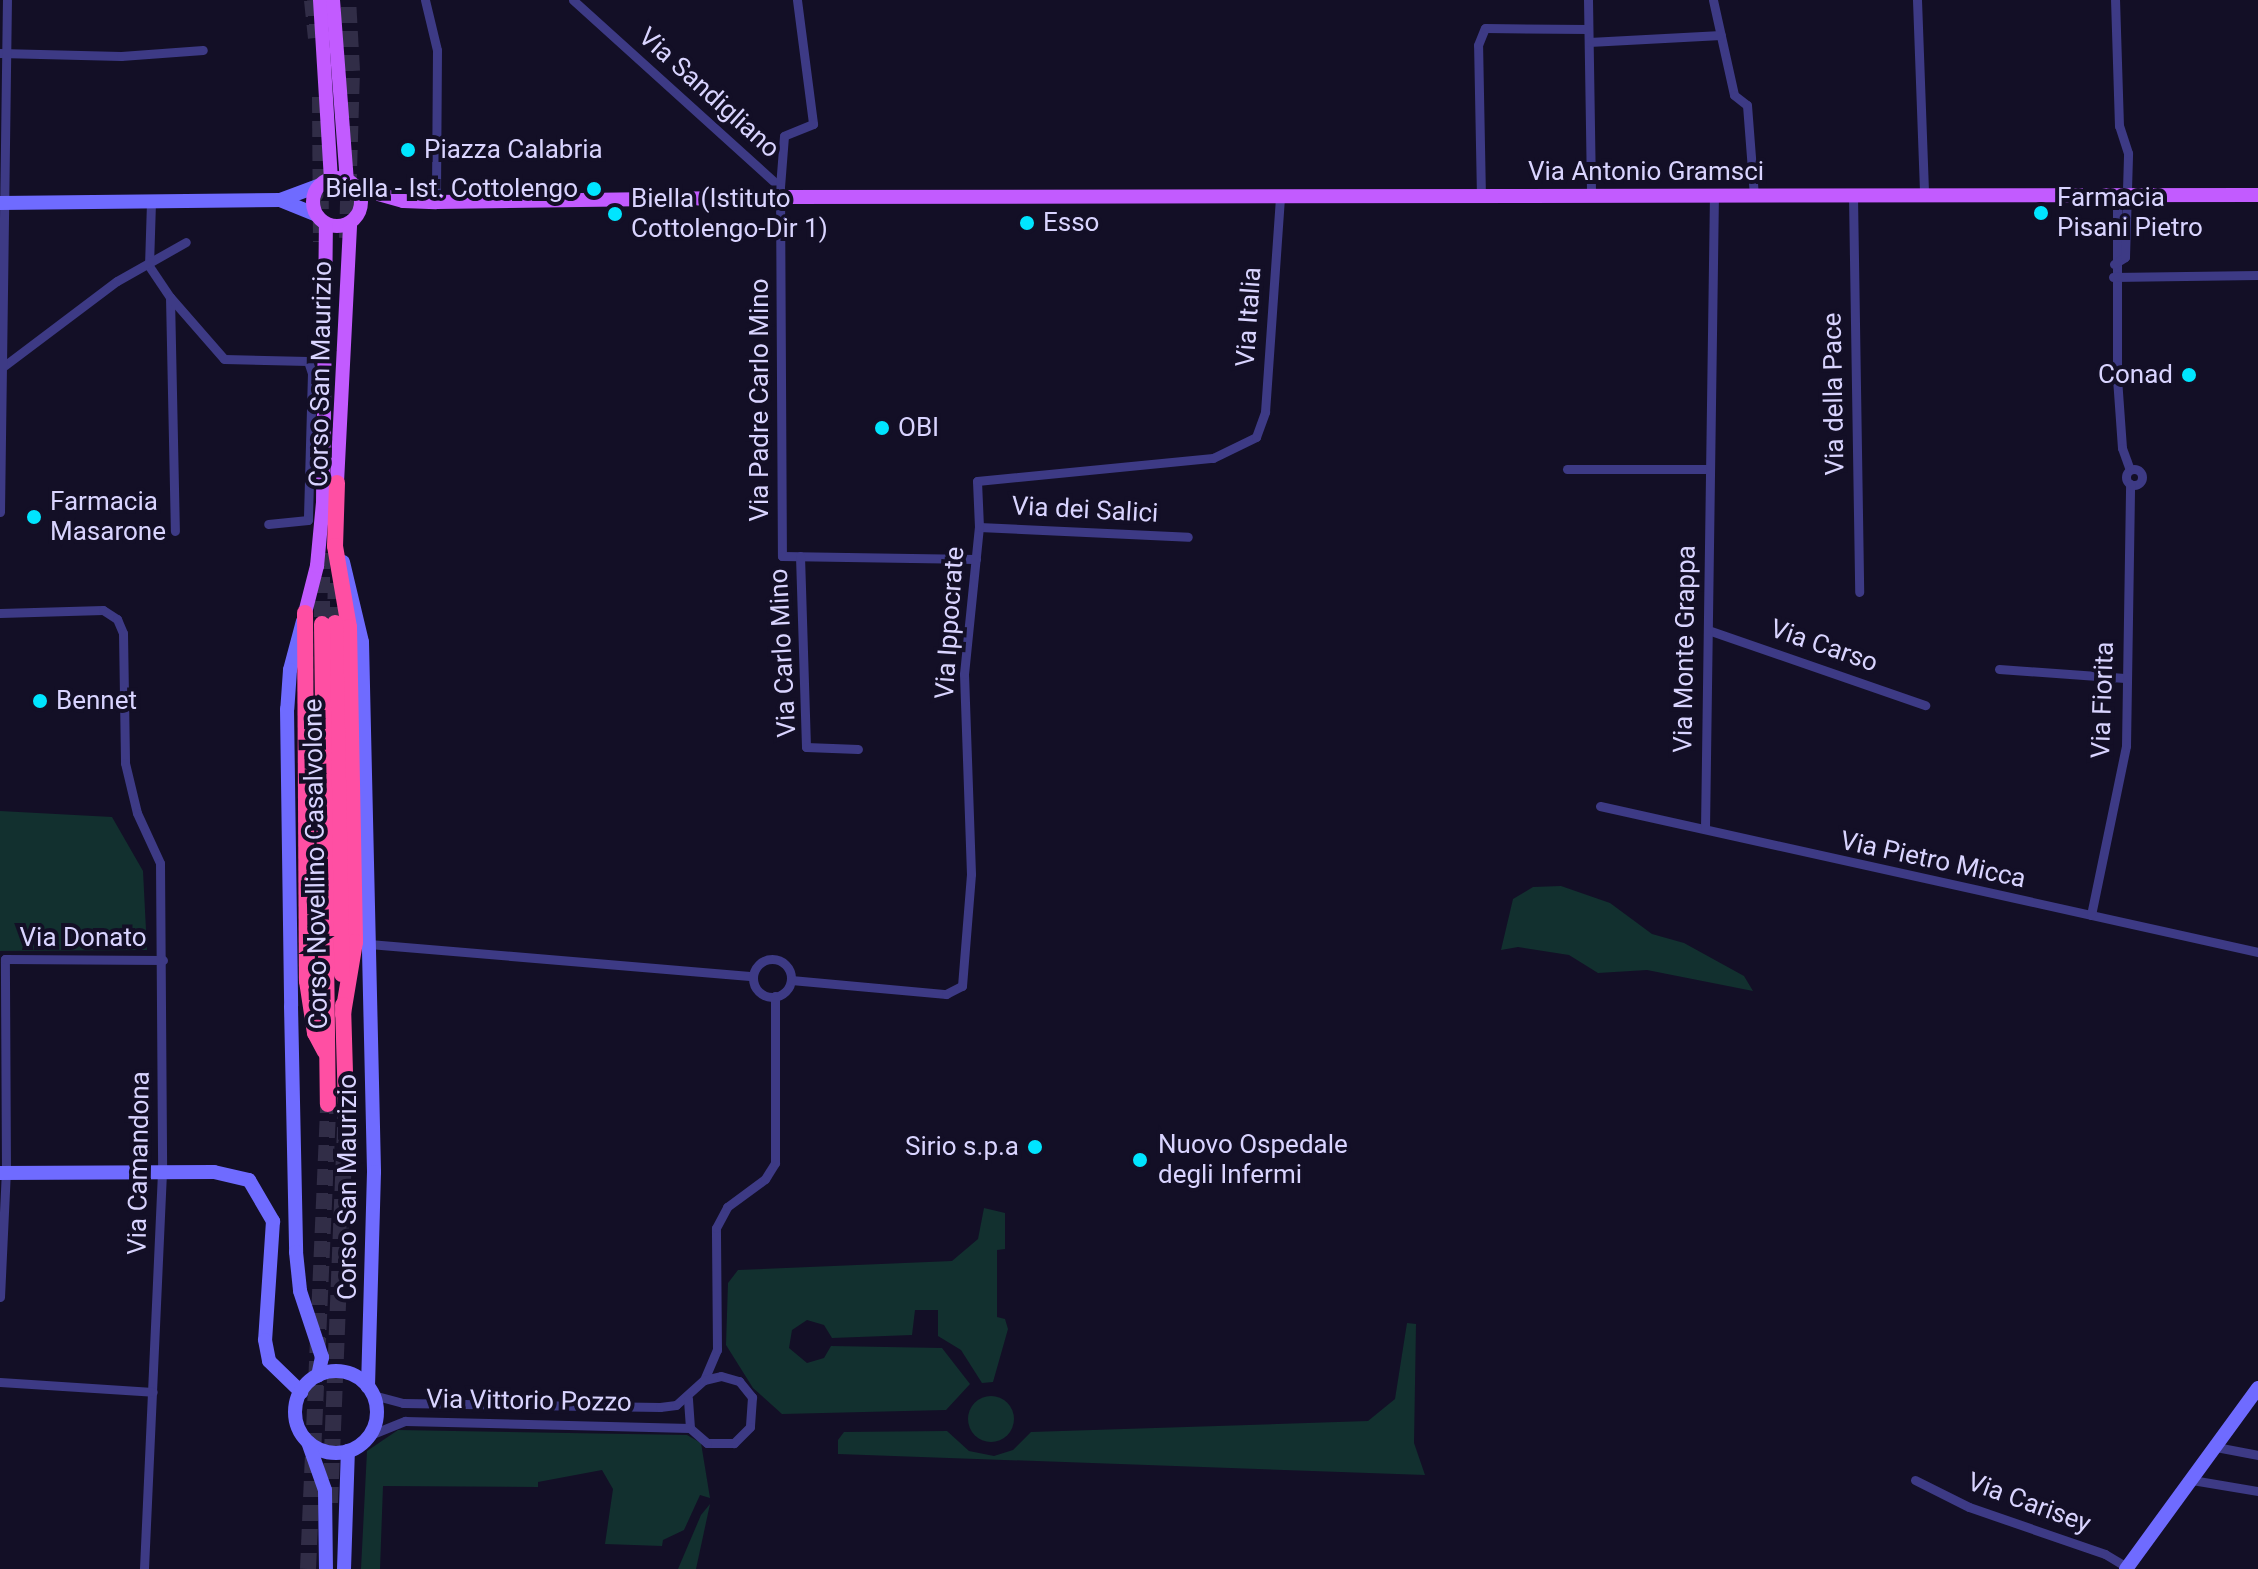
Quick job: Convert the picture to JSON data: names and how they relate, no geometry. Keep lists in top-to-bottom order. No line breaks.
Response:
{"streets":{"highway":["Corso Novellino Casalvolone"],"main road":["Via Antonio Gramsci","Corso San Maurizio"],"street":["Via Sandigliano","Via Italia","Via della Pace","Via Padre Carlo Mino","Via dei Salici","Via Ippocrate","Via Carso","Via Monte Grappa","Via Carlo Mino","Via Fiorita","Via Pietro Micca","Via Donato","Via Camandona","Via Vittorio Pozzo","Via Carisey"]},"crossings":[["Via Sandigliano","Via Antonio Gramsci"],["Via Sandigliano","Via Padre Carlo Mino"],["Via Antonio Gramsci","Via Italia"],["Via Antonio Gramsci","Via della Pace"],["Via Antonio Gramsci","Via Padre Carlo Mino"],["Via Antonio Gramsci","Via Monte Grappa"],["Via Italia","Via Ippocrate"],["Corso San Maurizio","Via Vittorio Pozzo"],["Via Padre Carlo Mino","Via Carlo Mino"],["Via dei Salici","Via Ippocrate"],["Via Carso","Via Monte Grappa"],["Via Monte Grappa","Via Pietro Micca"],["Via Fiorita","Via Pietro Micca"],["Via Donato","Via Camandona"]],"places":["Piazza Calabria","Biella - Ist. Cottolengo","Farmacia Pisani Pietro","Biella (Istituto Cottolengo-Dir 1)","Esso","Conad","OBI","Farmacia Masarone","Bennet","Sirio s.p.a","Nuovo Ospedale degli Infermi"]}
